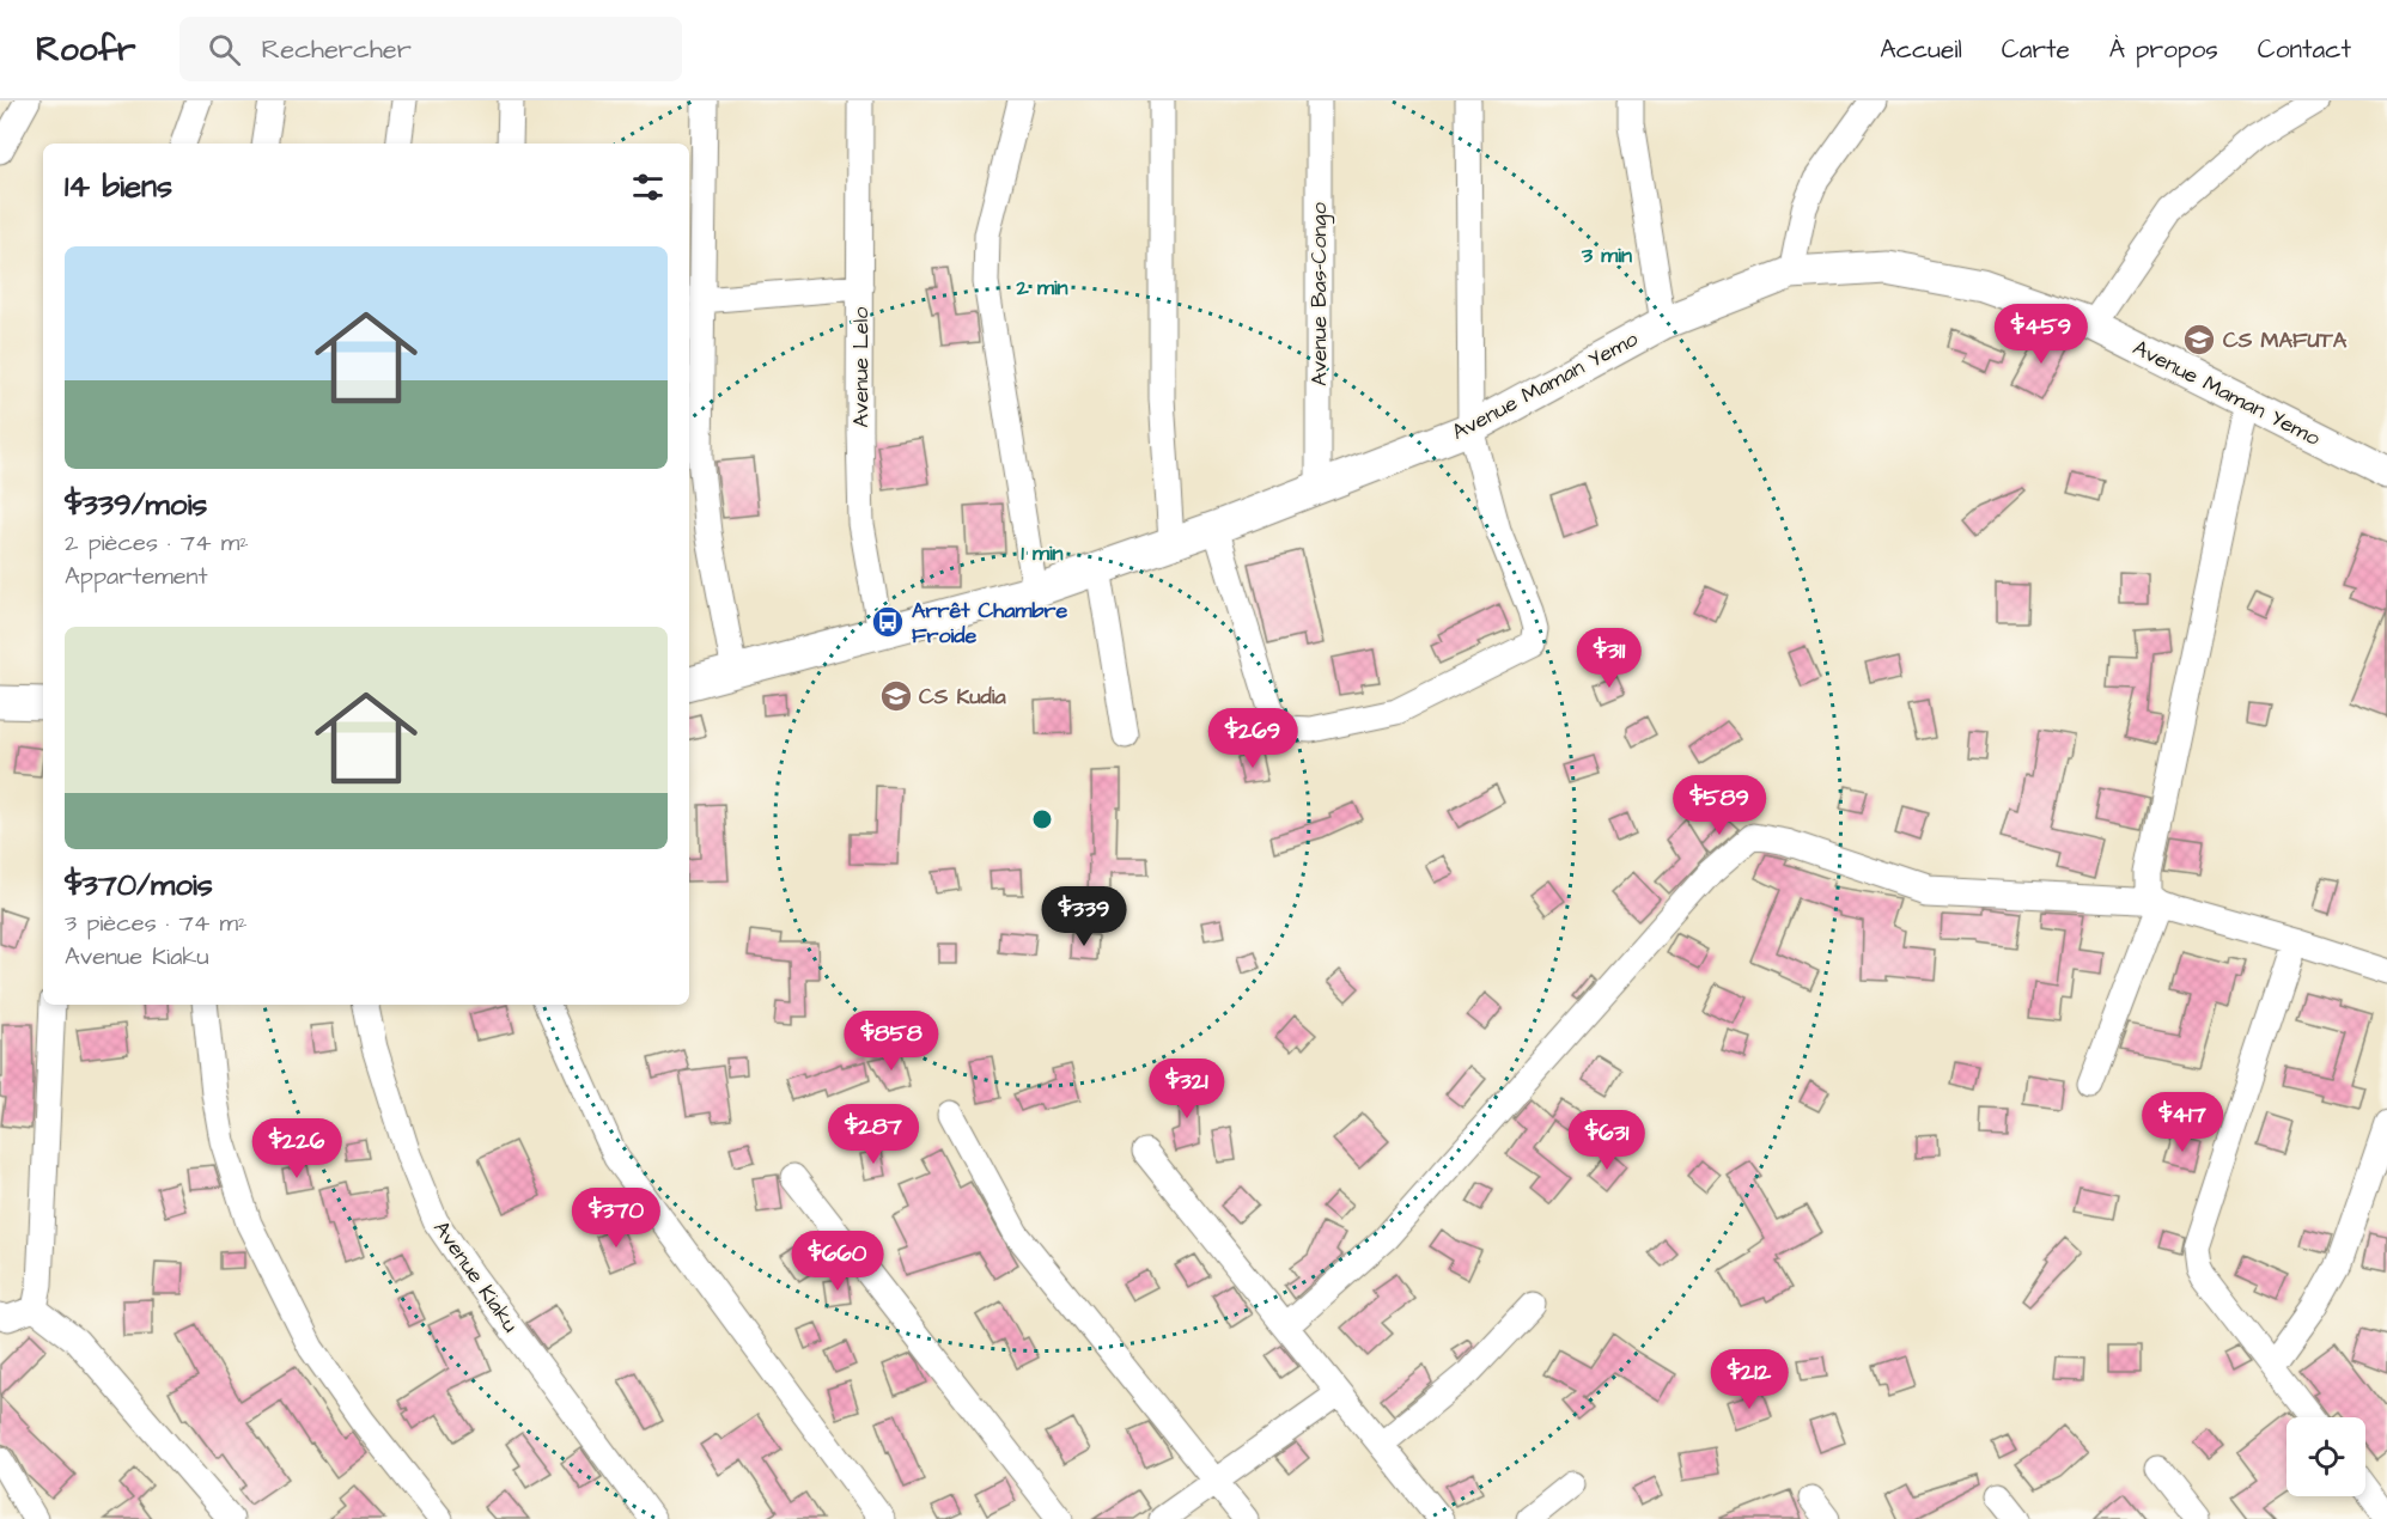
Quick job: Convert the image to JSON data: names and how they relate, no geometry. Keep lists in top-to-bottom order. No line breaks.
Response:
{"streets":{"street":["Avenue Bas-Congo","Avenue Lelo","Avenue Maman Yemo","Avenue Kiaku"]},"crossings":[["Avenue Bas-Congo","Avenue Maman Yemo"],["Avenue Lelo","Avenue Maman Yemo"]],"places":{"school or university":["CS MAFUTA","CS Kudia"],"bus stop":["Arrêt Chambre Froide"]},"page":{"header":"Roofr","search":"Rechercher","nav":["Accueil","Carte","À propos","Contact"],"heading":"14 biens","list":[{"name":"$339/mois","note":"2 pièces · 74 m² · Appartement"},{"name":"$370/mois","note":"3 pièces · 74 m² · Avenue Kiaku"}],"price":["$459","$311","$269","$589","$339","$858","$321","$417","$287","$631","$226","$370","$660","$212"]},"rings":["3 min","2 min","1 min"]}
